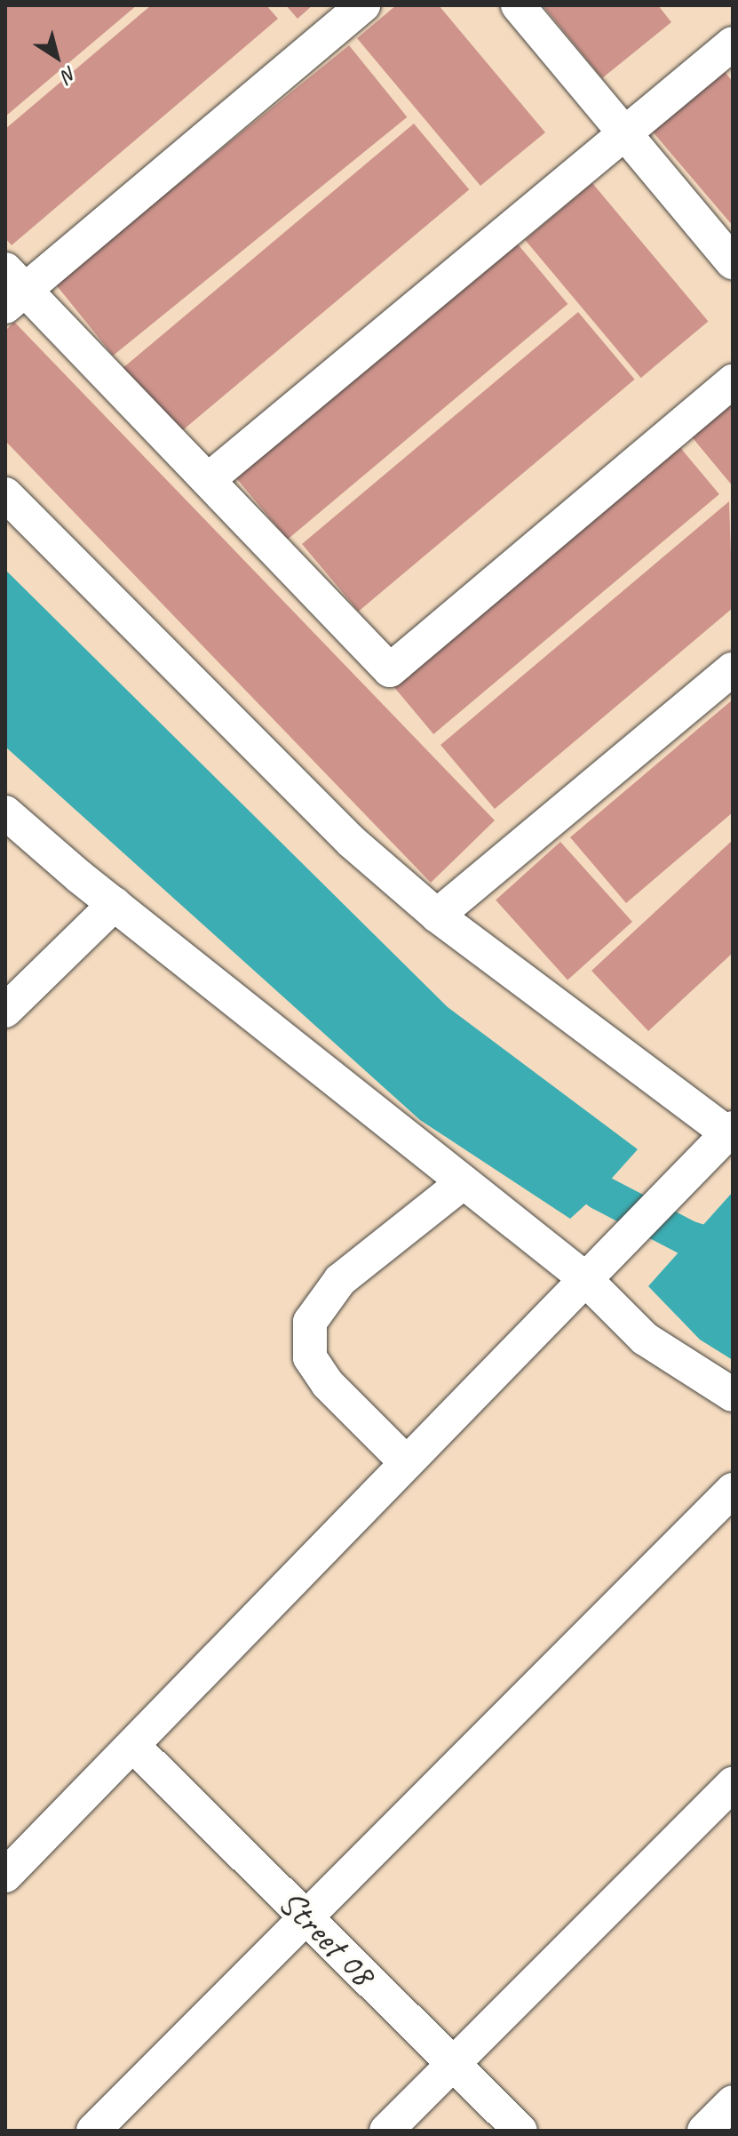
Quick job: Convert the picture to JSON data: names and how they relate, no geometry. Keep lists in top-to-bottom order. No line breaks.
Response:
{"streets":{"street":["Street 08"]},"north":"bottom right"}
